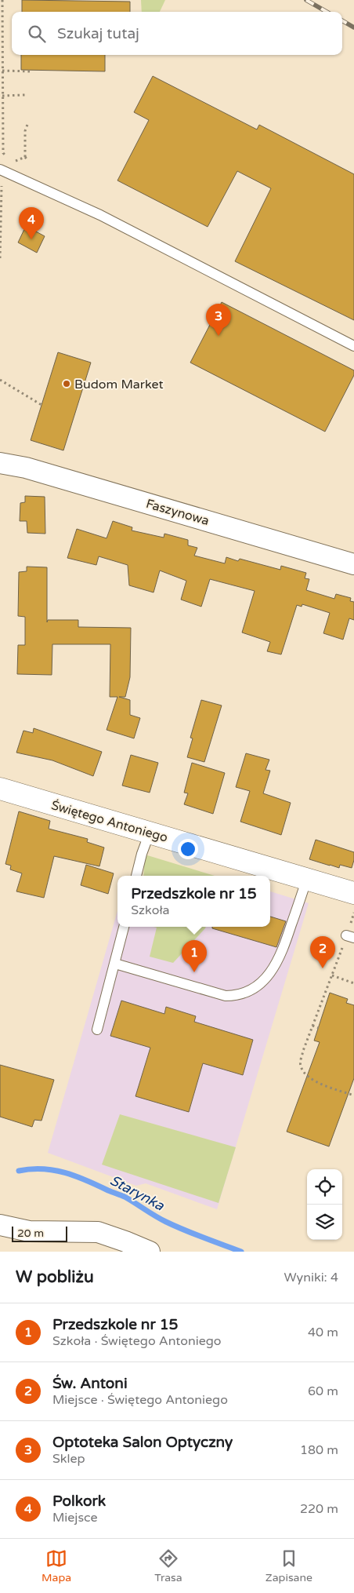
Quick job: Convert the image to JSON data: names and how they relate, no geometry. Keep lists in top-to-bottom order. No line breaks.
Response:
{"streets":{"street":["Faszynowa","Świętego Antoniego"]},"water":["Starynka"],"places":["Budom Market"],"scale_bar":"20 m","page":{"search":"Szukaj tutaj","pins":["4","3","2","1"],"popup":["Przedszkole nr 15","Szkoła"],"scale":"20 m","heading":["W pobliżu","Wyniki: 4"],"list":[{"mark":"1","name":"Przedszkole nr 15","note":"Szkoła · Świętego Antoniego","value":"40 m"},{"mark":"2","name":"Św. Antoni","note":"Miejsce · Świętego Antoniego","value":"60 m"},{"mark":"3","name":"Optoteka Salon Optyczny","note":"Sklep","value":"180 m"},{"mark":"4","name":"Polkork","note":"Miejsce","value":"220 m"}],"nav":["Mapa","Trasa","Zapisane"]}}
